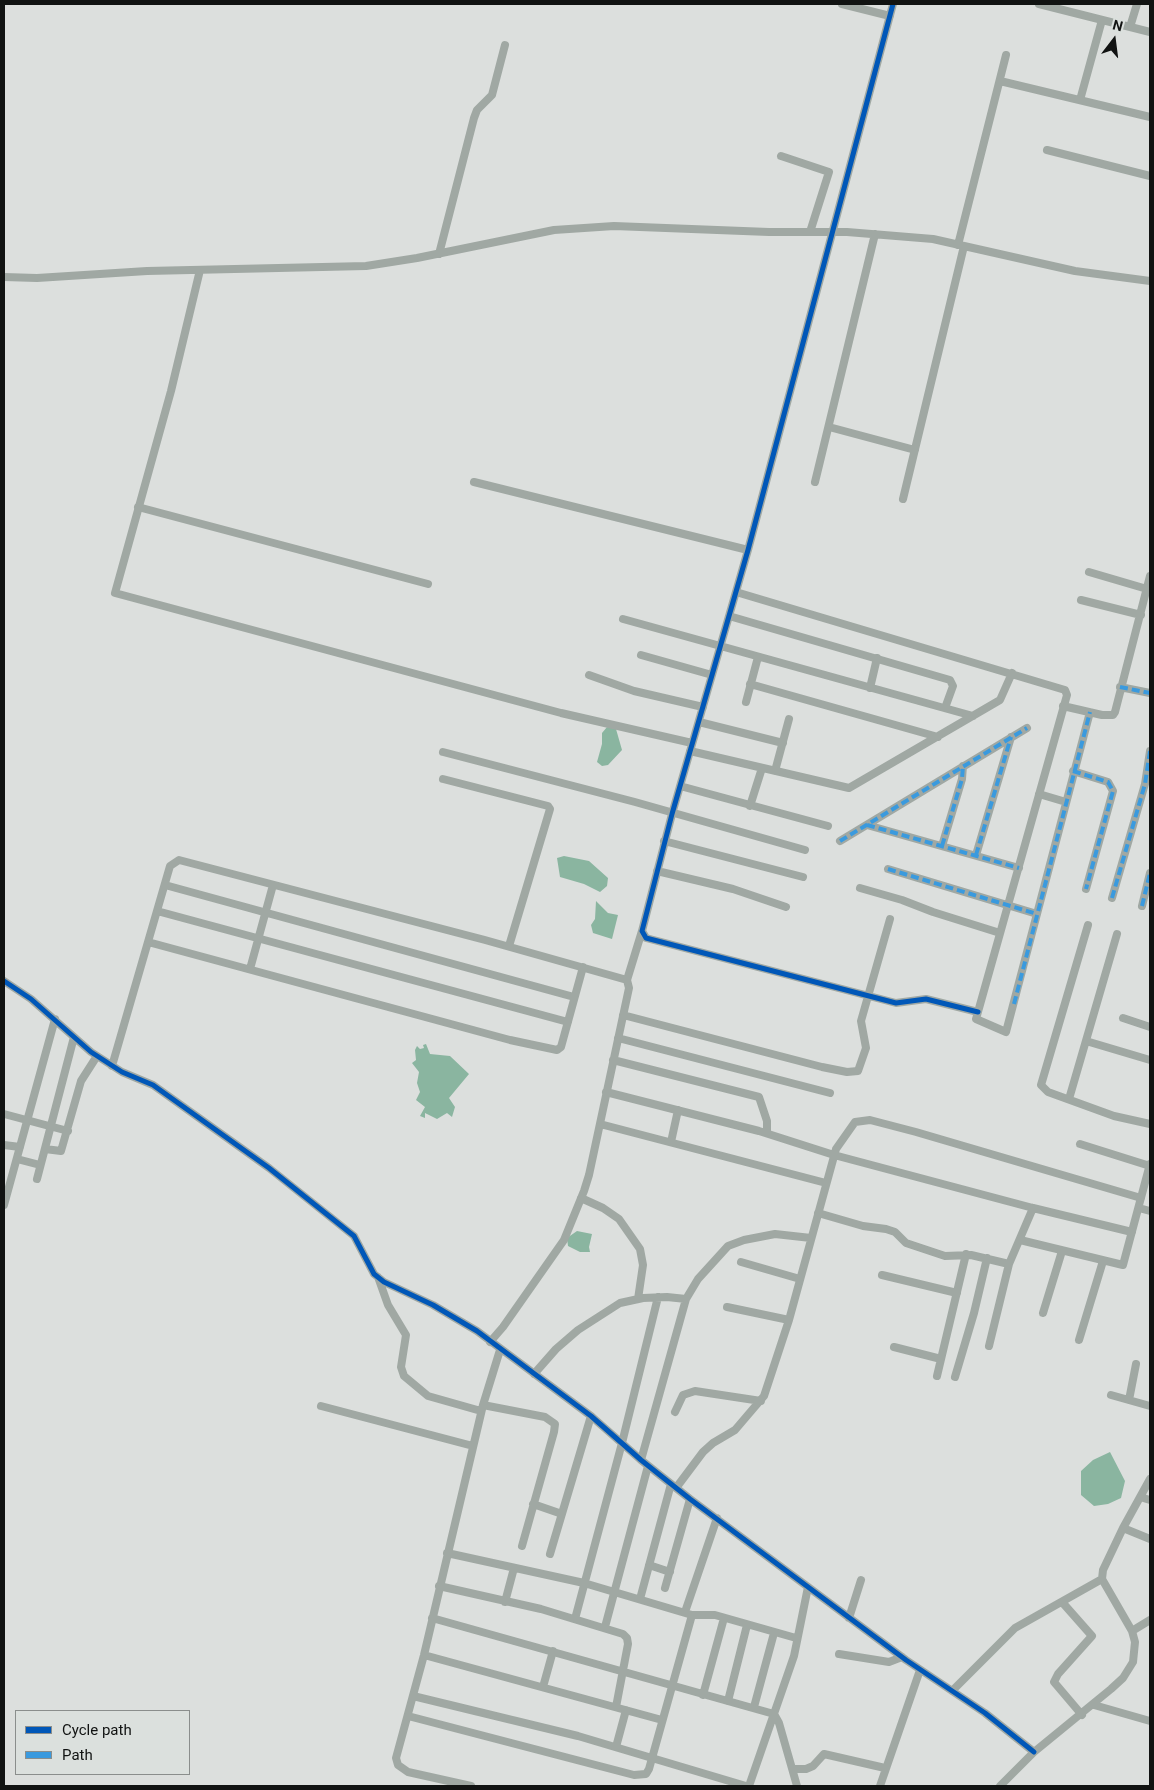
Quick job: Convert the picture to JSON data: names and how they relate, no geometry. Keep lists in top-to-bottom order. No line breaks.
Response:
{"legend":["Cycle path","Path"],"north":"top"}
